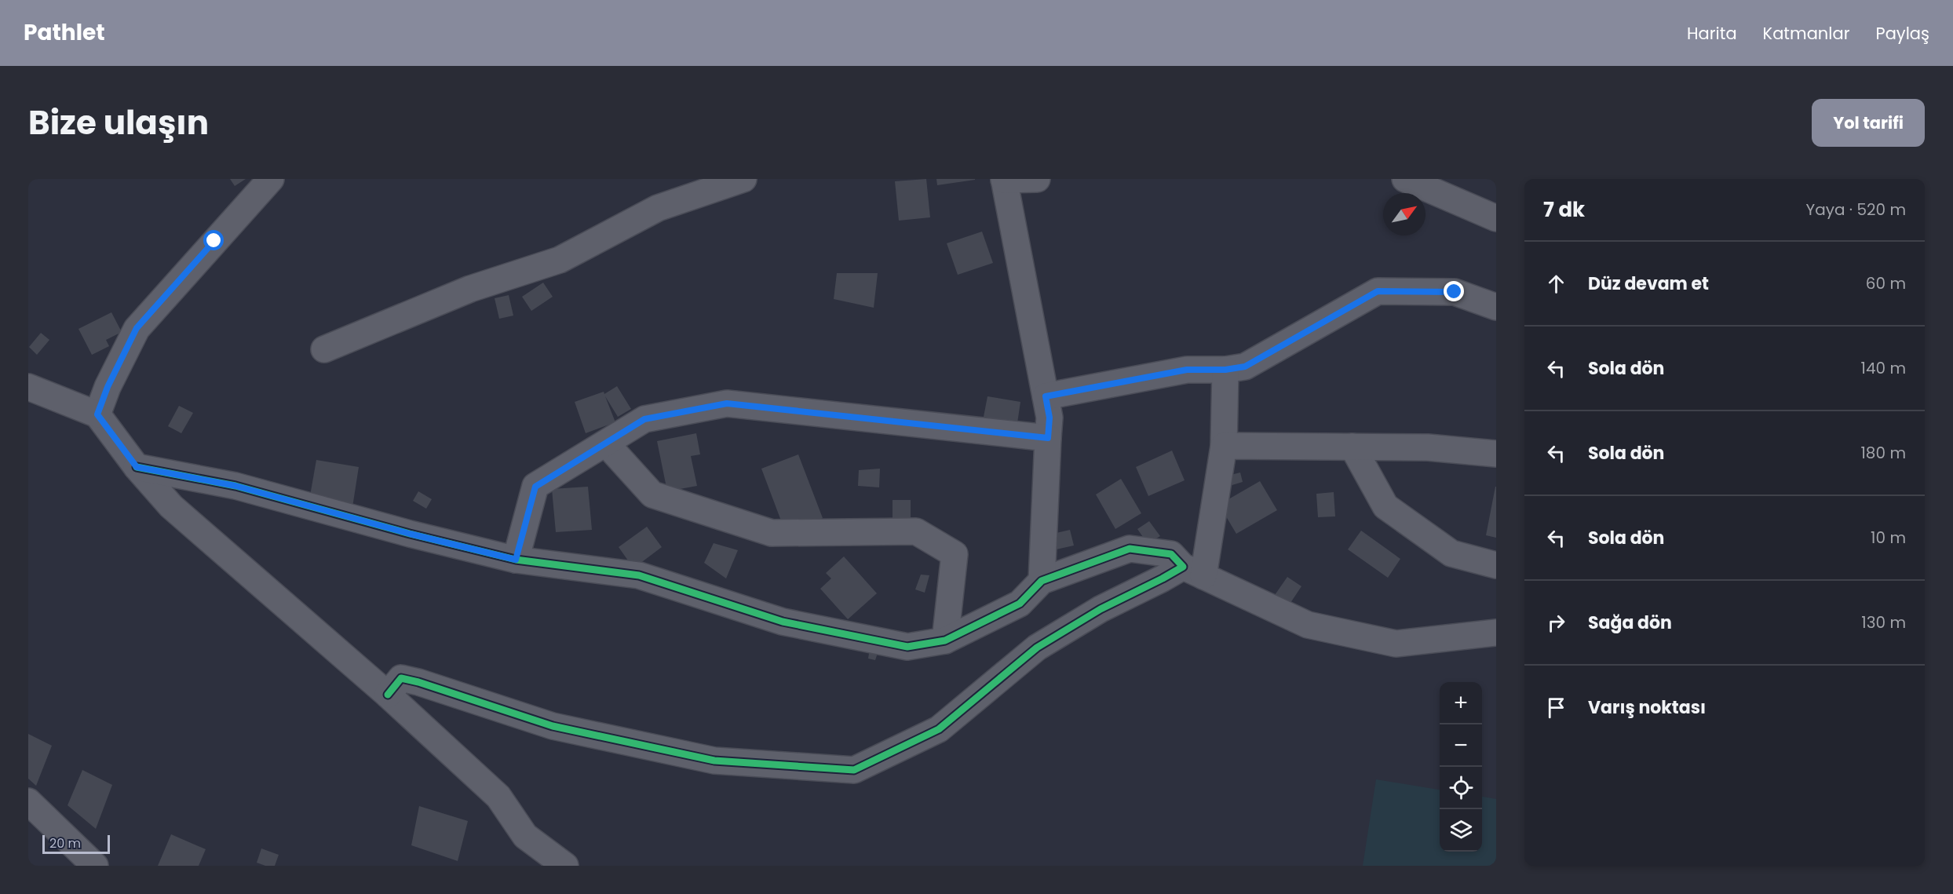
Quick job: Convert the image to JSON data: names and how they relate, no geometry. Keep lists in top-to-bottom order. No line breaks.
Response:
{"scale_bar":"20 m","north":"top right","page":{"header":"Pathlet","nav":["Harita","Katmanlar","Paylaş"],"title":"Bize ulaşın","buttons":"Yol tarifi","heading":["7 dk","Yaya · 520 m"],"list":[["Düz devam et","60 m"],["Sola dön","140 m"],["Sola dön","180 m"],["Sola dön","10 m"],["Sağa dön","130 m"],"Varış noktası"],"map_buttons":["+","−"],"scale":"20 m"}}
